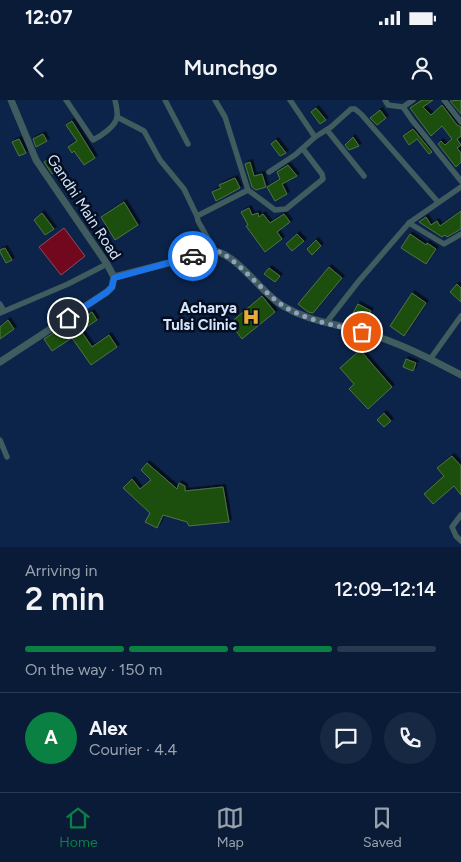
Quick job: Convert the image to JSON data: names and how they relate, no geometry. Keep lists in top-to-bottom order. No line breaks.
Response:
{"streets":{"street":["Gandhi Main Road"]},"places":{"hospital":["Acharya Tulsi Clinic"]},"page":{"status":"12:07","header":"Munchgo","heading":["2 min","Arriving in","12:09–12:14"],"panel":["Alex","Courier · 4.4"],"bar":"On the way · 150 m","round":"A","tabs":["Home","Map","Saved"]}}
